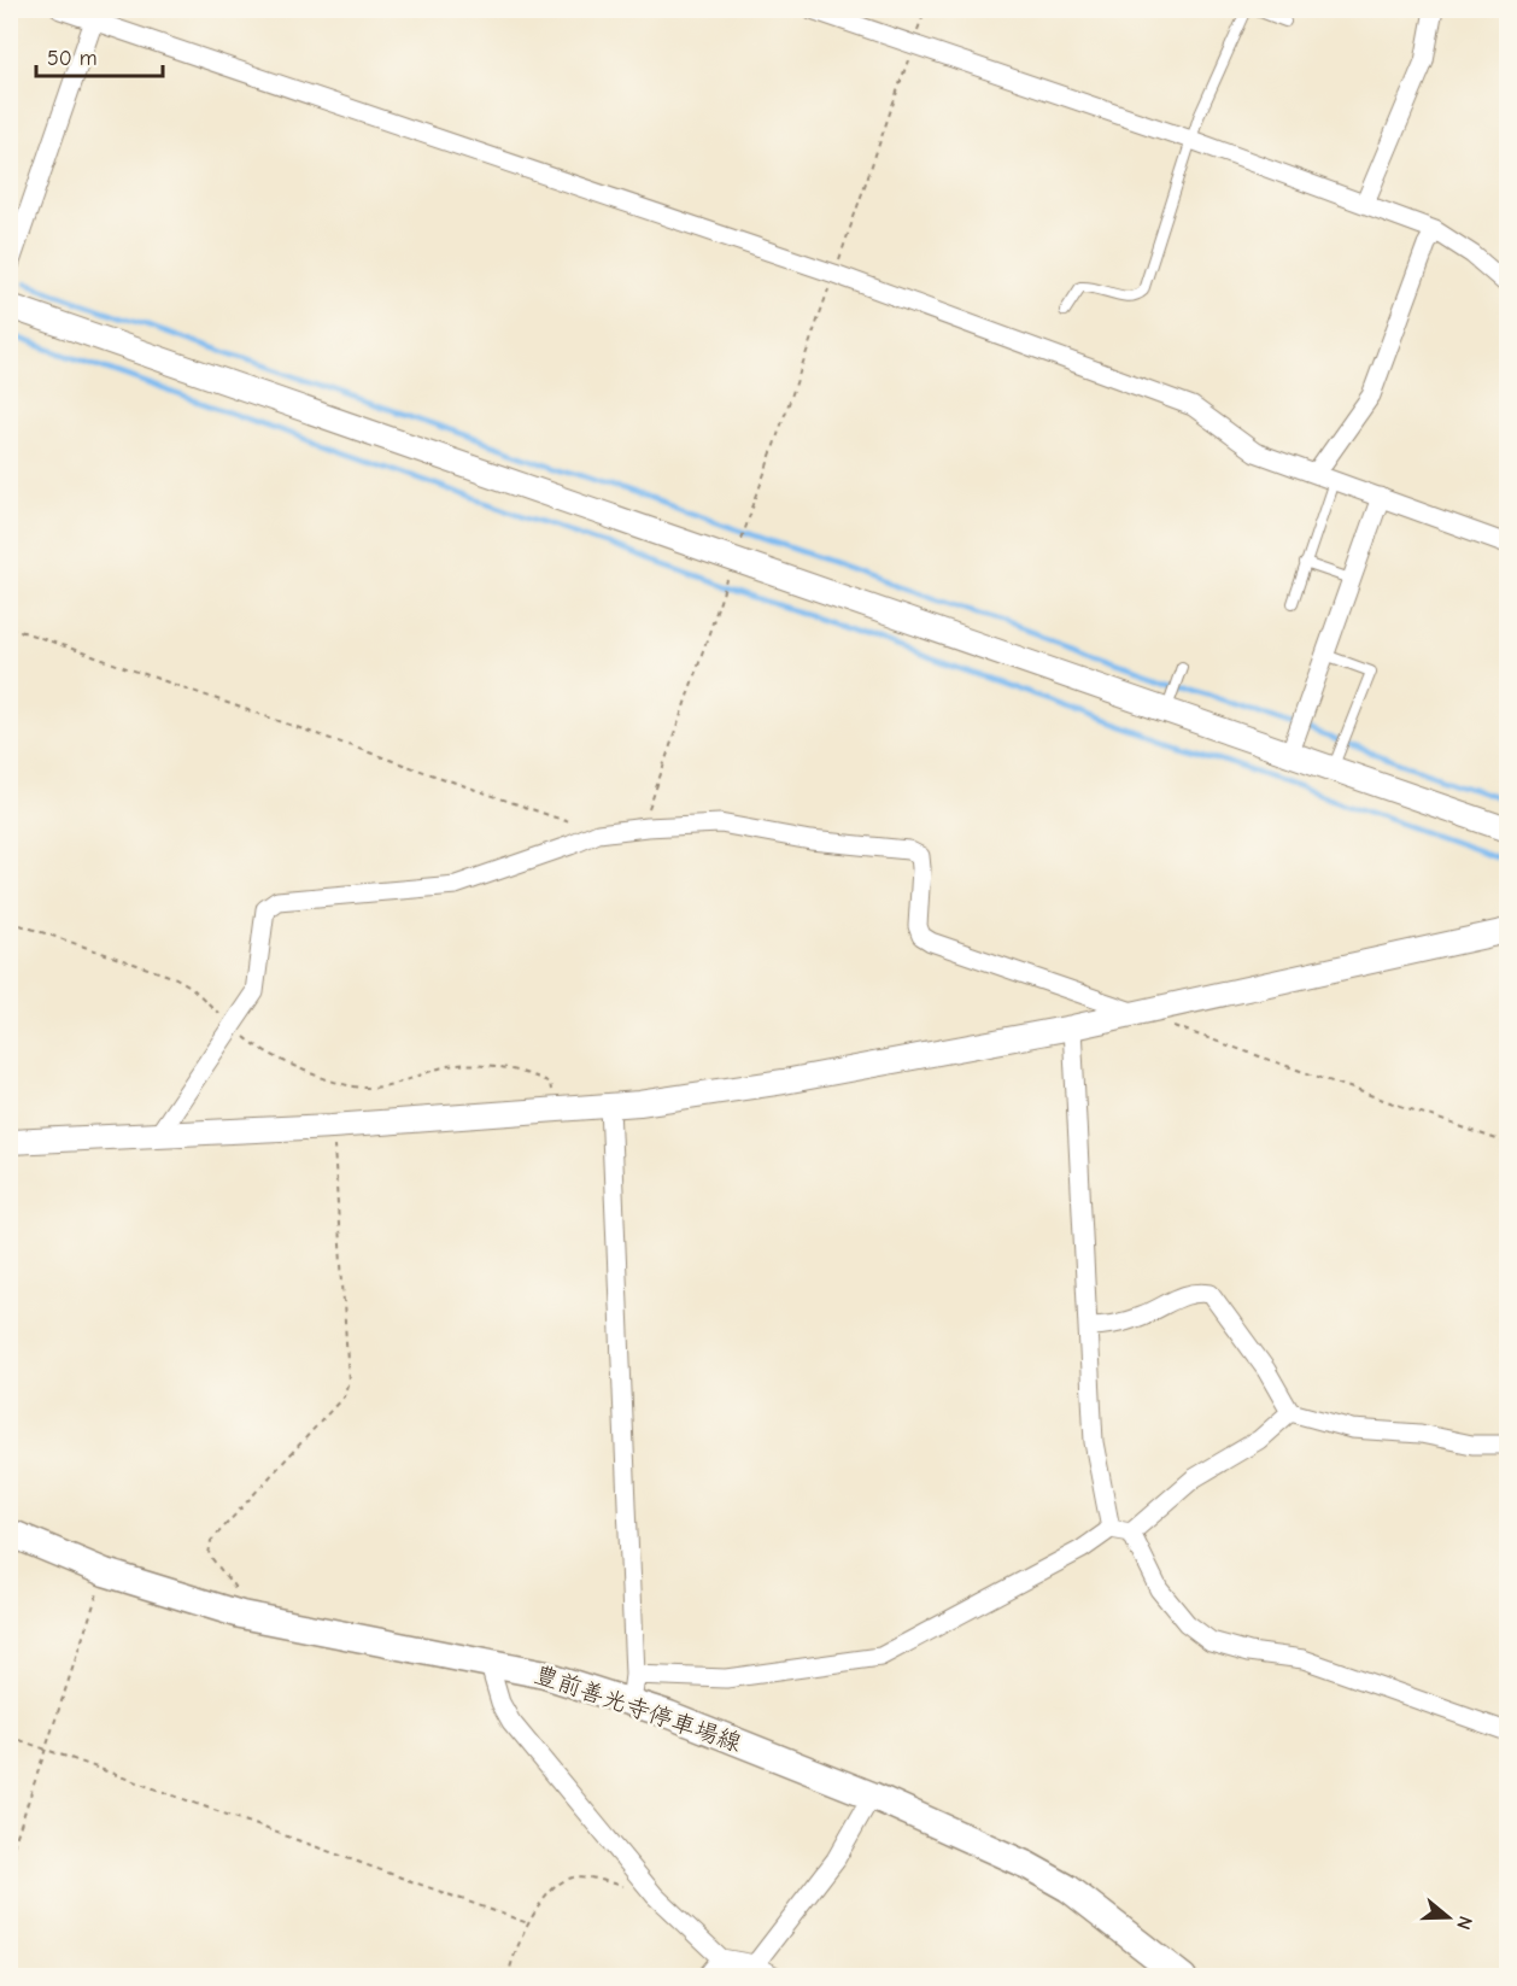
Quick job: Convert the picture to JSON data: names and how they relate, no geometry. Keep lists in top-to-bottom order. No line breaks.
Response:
{"streets":{"main road":["豊前善光寺停車場線"]},"scale_bar":"50 m","north":"right"}
